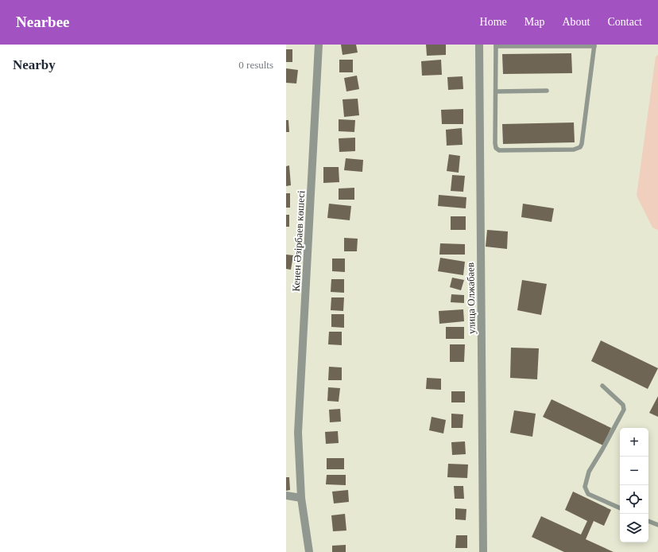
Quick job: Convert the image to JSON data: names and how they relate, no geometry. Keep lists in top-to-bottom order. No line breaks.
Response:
{"streets":{"street":["Кенен Әзірбаев көшесі","улица Олжабаев"]},"page":{"header":"Nearbee","nav":["Home","Map","About","Contact"],"heading":["Nearby","0 results"],"map_buttons":["+","−"]}}
